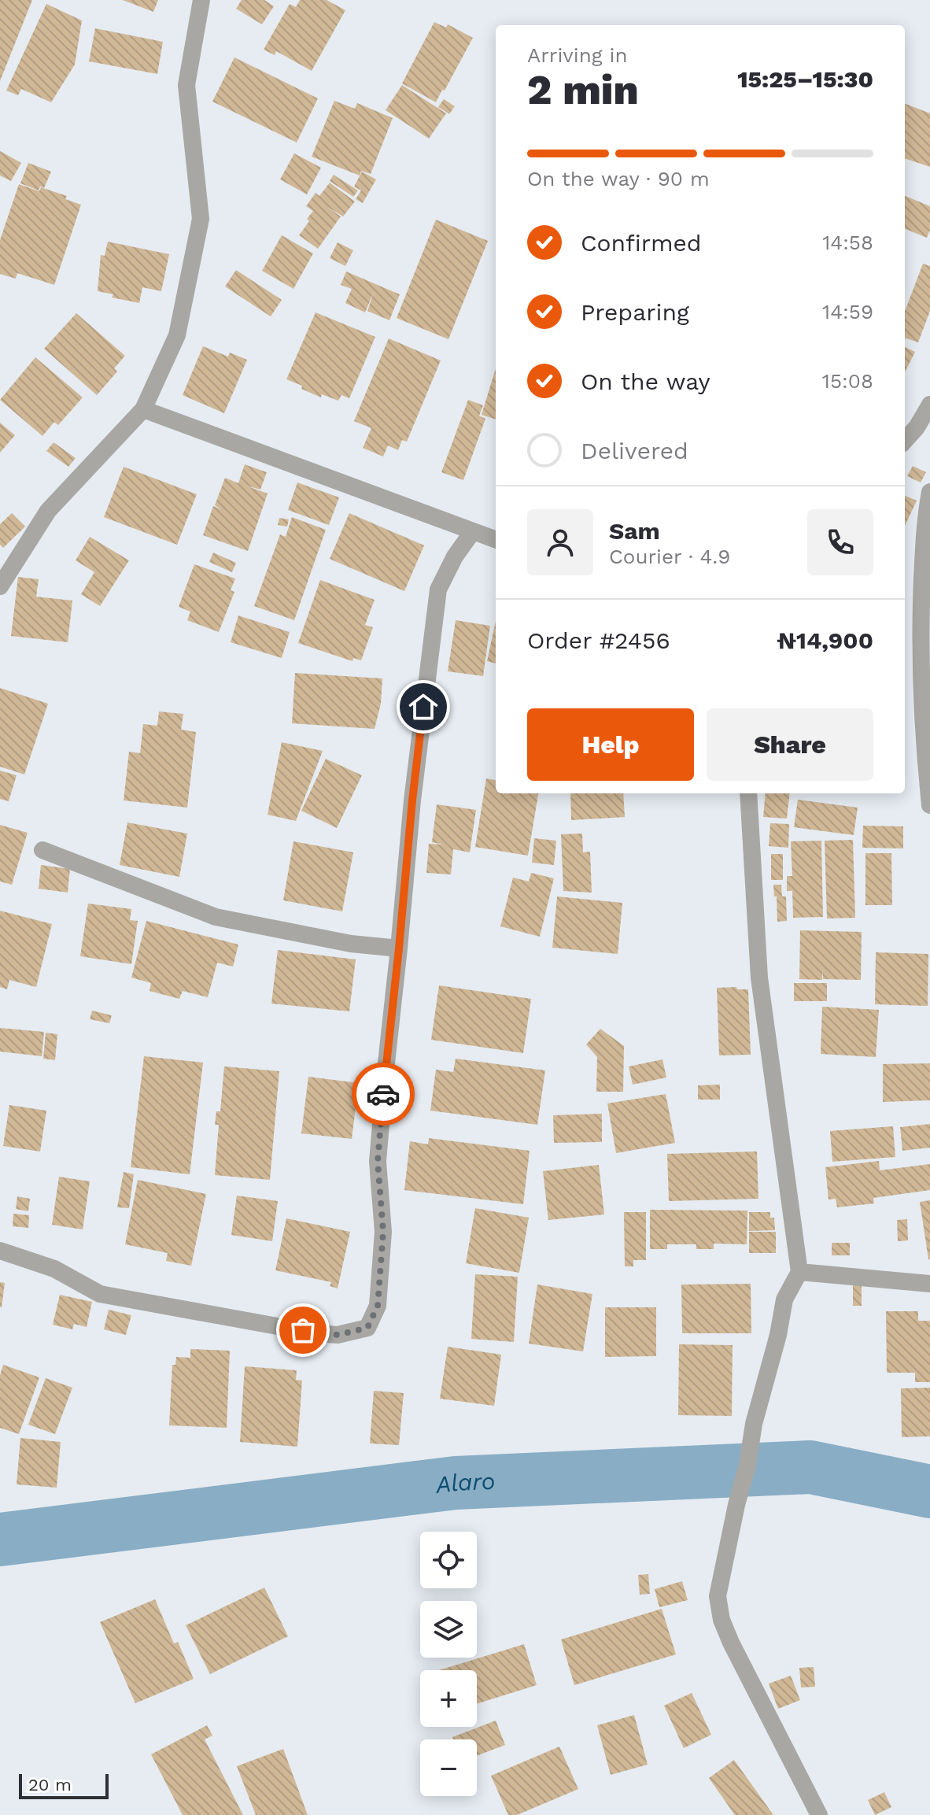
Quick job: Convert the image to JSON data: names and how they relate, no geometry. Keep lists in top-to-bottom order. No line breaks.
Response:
{"water":["Alaro"],"scale_bar":"20 m","page":{"heading":["2 min","Arriving in","15:25–15:30"],"panel":["Sam","Courier · 4.9","Order #2456","₦14,900"],"bar":"On the way · 90 m","list":[["Confirmed","14:58"],["Preparing","14:59"],["On the way","15:08"],"Delivered"],"buttons":["Help","Share"],"map_buttons":["+","−"],"scale":"20 m"}}
